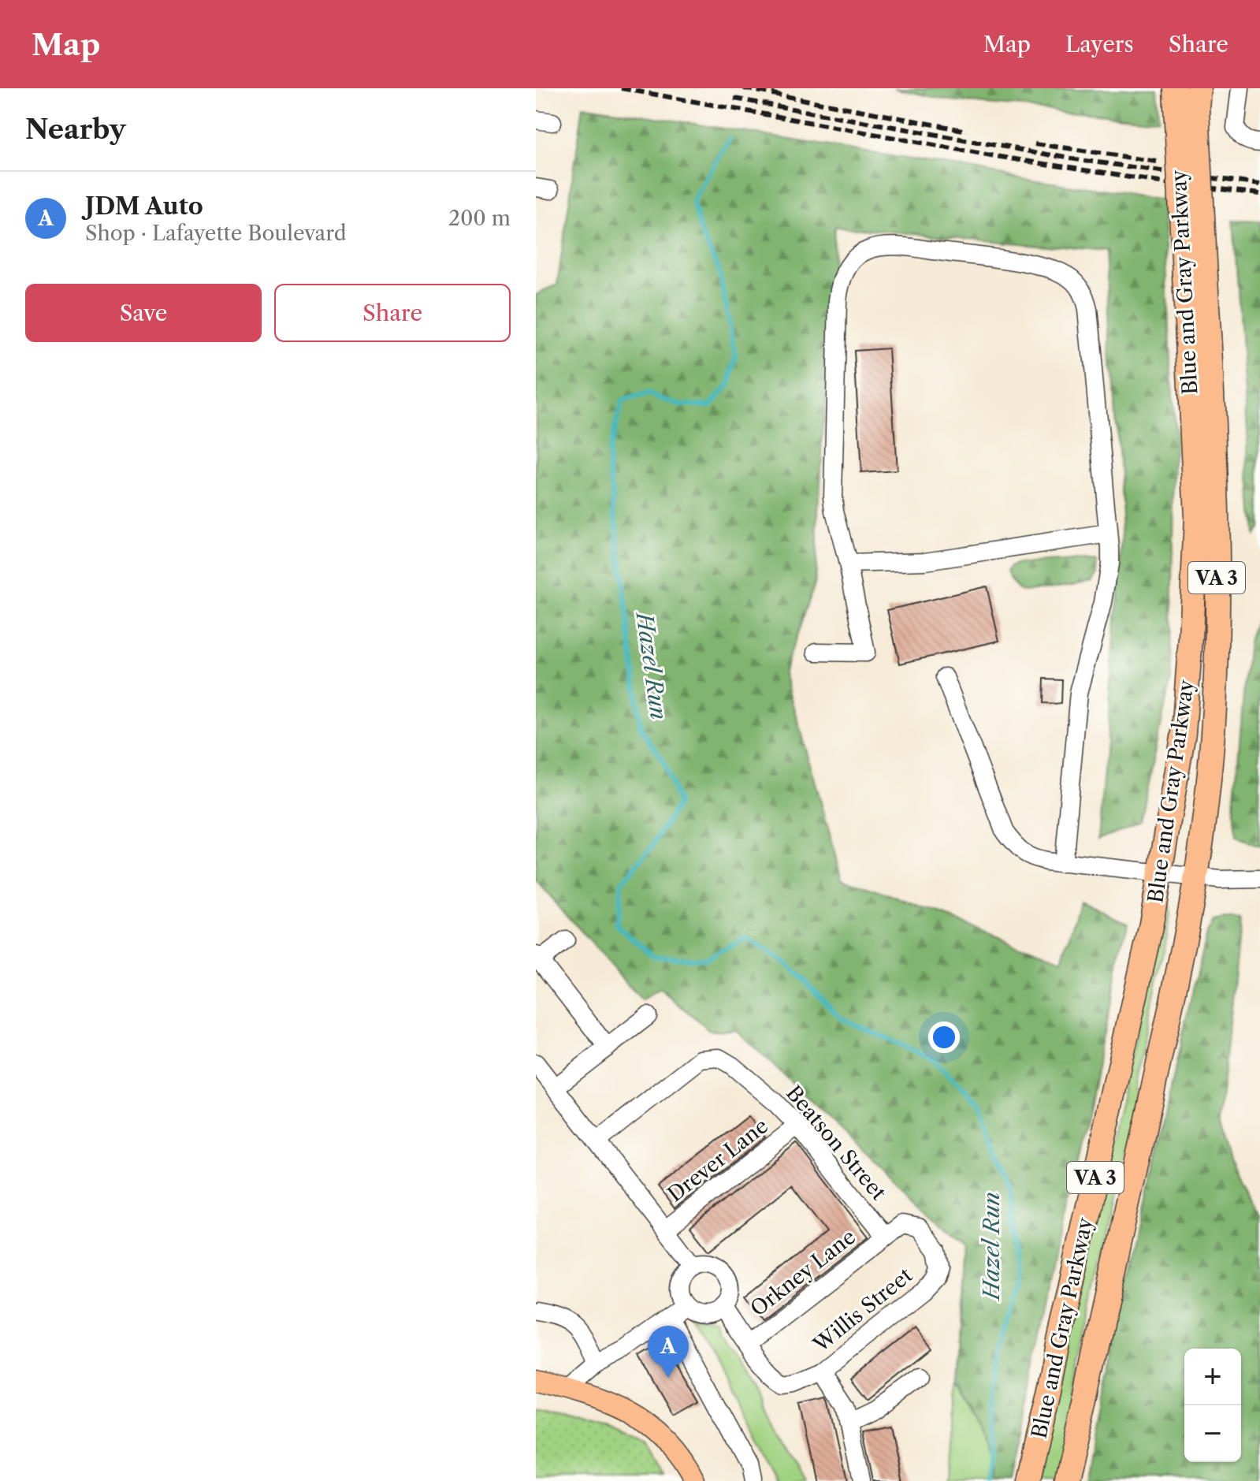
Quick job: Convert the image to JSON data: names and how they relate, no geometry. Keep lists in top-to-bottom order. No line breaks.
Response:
{"streets":{"highway":["Blue and Gray Parkway","VA 3"],"street":["Beatson Street","Drever Lane","Orkney Lane","Willis Street"]},"crossings":[["Beatson Street","Drever Lane"],["Beatson Street","Orkney Lane"],["Beatson Street","Willis Street"],["Orkney Lane","Willis Street"]],"water":["Hazel Run"],"page":{"header":"Map","nav":["Map","Layers","Share"],"heading":"Nearby","list":[{"mark":"A","name":"JDM Auto","note":"Shop · Lafayette Boulevard","value":"200 m"}],"buttons":["Save","Share"],"pins":"A","map_buttons":["+","−"]}}
